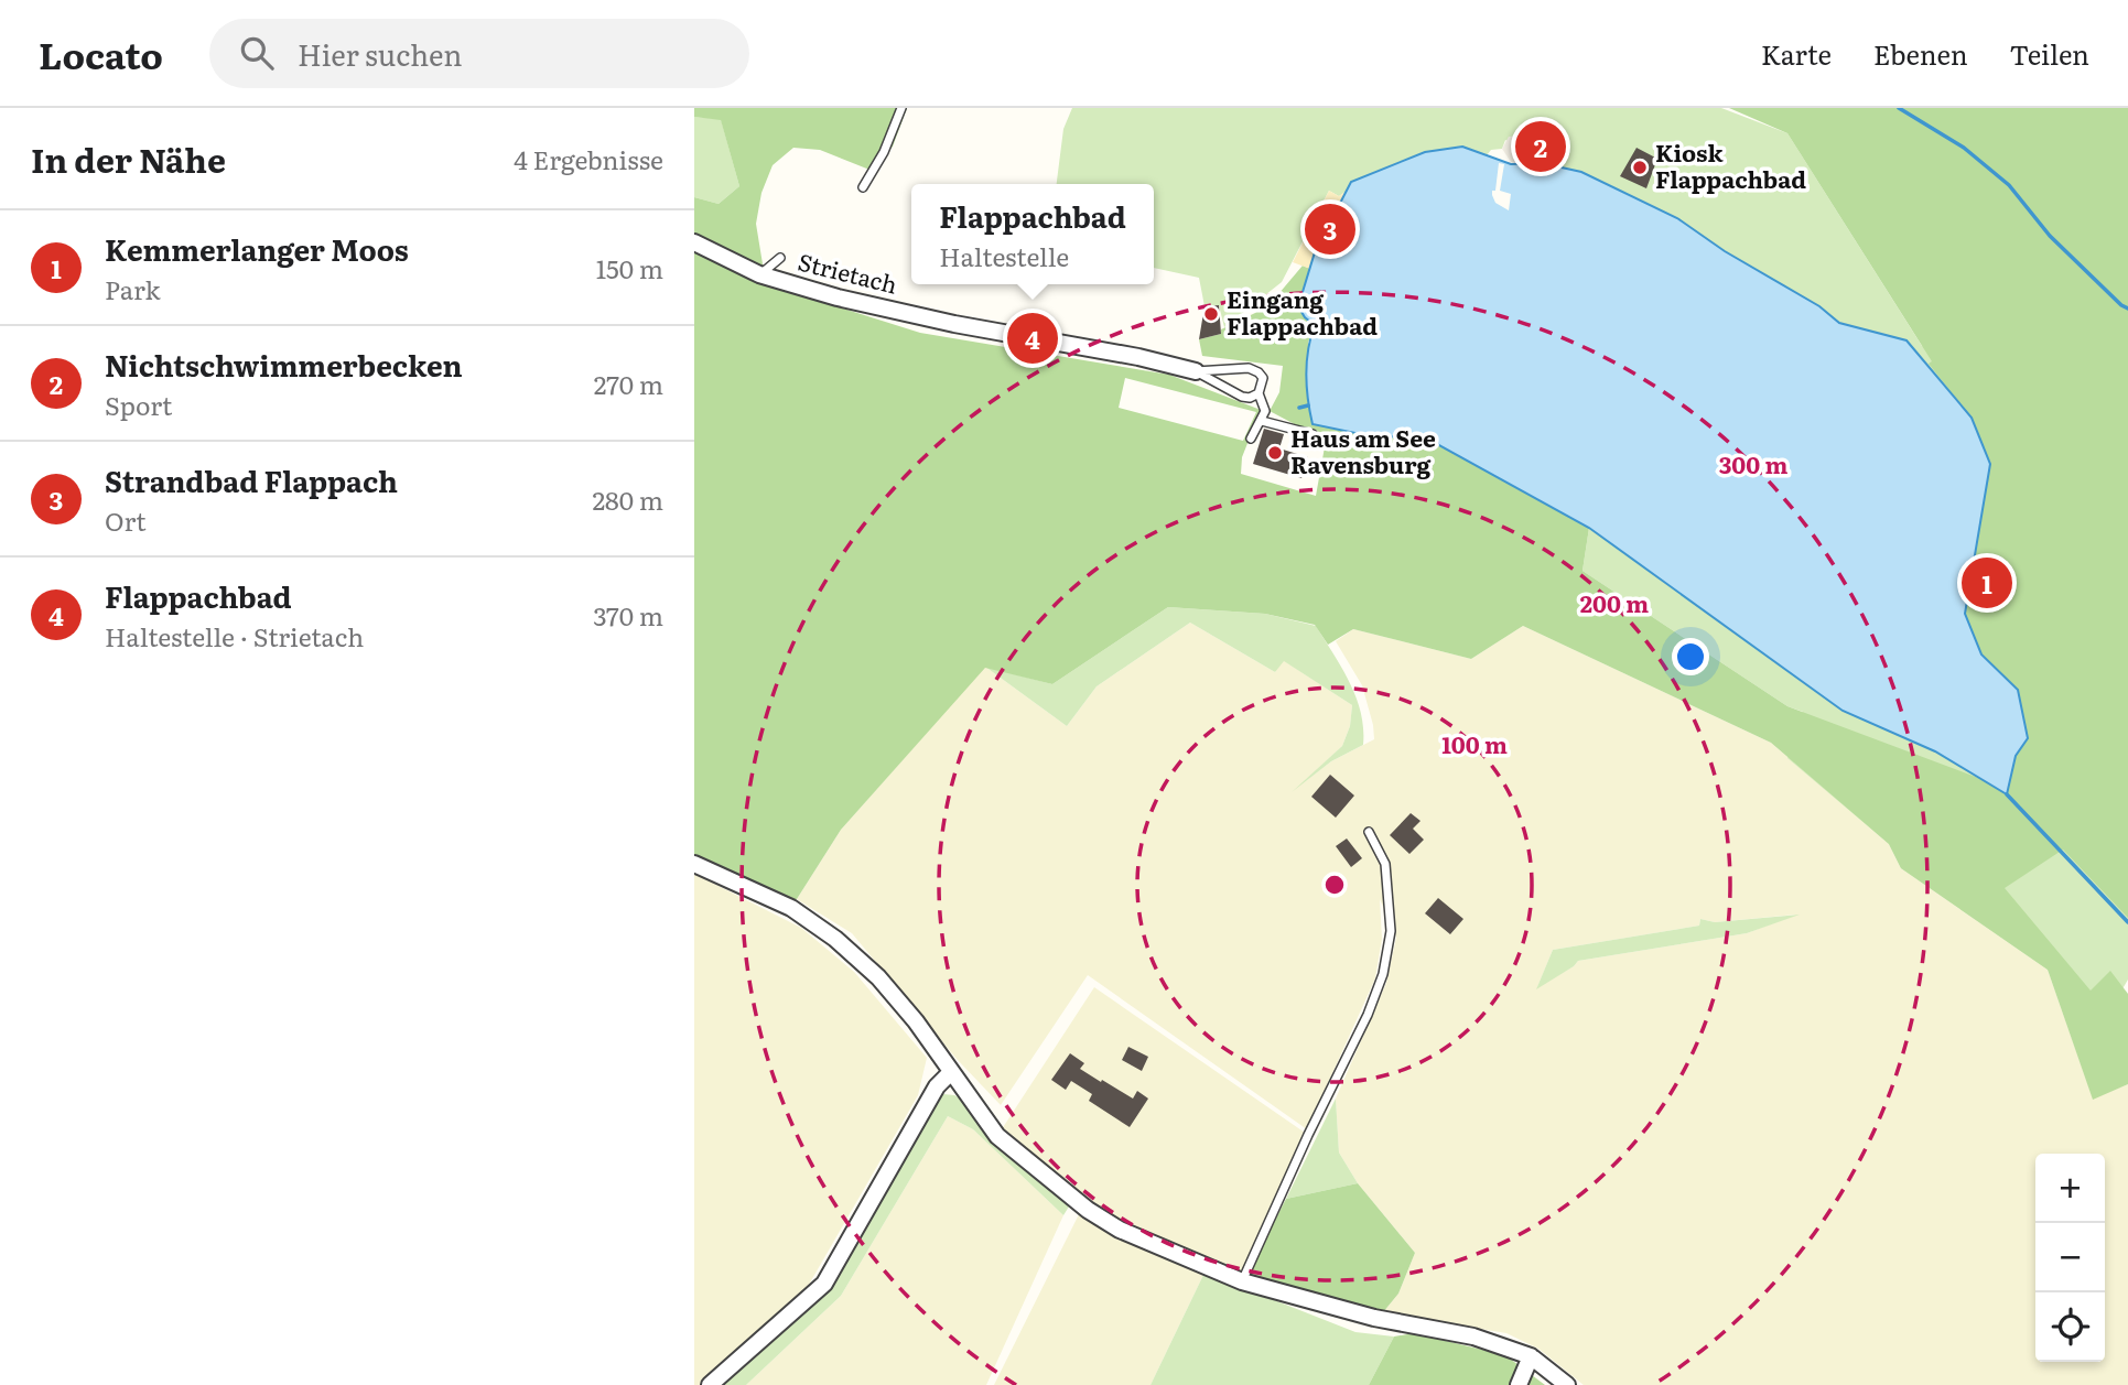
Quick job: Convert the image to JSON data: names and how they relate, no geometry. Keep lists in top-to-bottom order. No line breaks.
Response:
{"streets":{"street":["Strietach"]},"places":["Kiosk Flappachbad","Eingang Flappachbad","Haus am See Ravensburg"],"page":{"header":"Locato","search":"Hier suchen","nav":["Karte","Ebenen","Teilen"],"heading":["In der Nähe","4 Ergebnisse"],"pins":["2","3","4","1"],"popup":["Flappachbad","Haltestelle"],"list":[{"mark":"1","name":"Kemmerlanger Moos","note":"Park","value":"150 m"},{"mark":"2","name":"Nichtschwimmerbecken","note":"Sport","value":"270 m"},{"mark":"3","name":"Strandbad Flappach","note":"Ort","value":"280 m"},{"mark":"4","name":"Flappachbad","note":"Haltestelle · Strietach","value":"370 m"}],"map_buttons":["+","−"]},"rings":["300 m","200 m","100 m"]}
